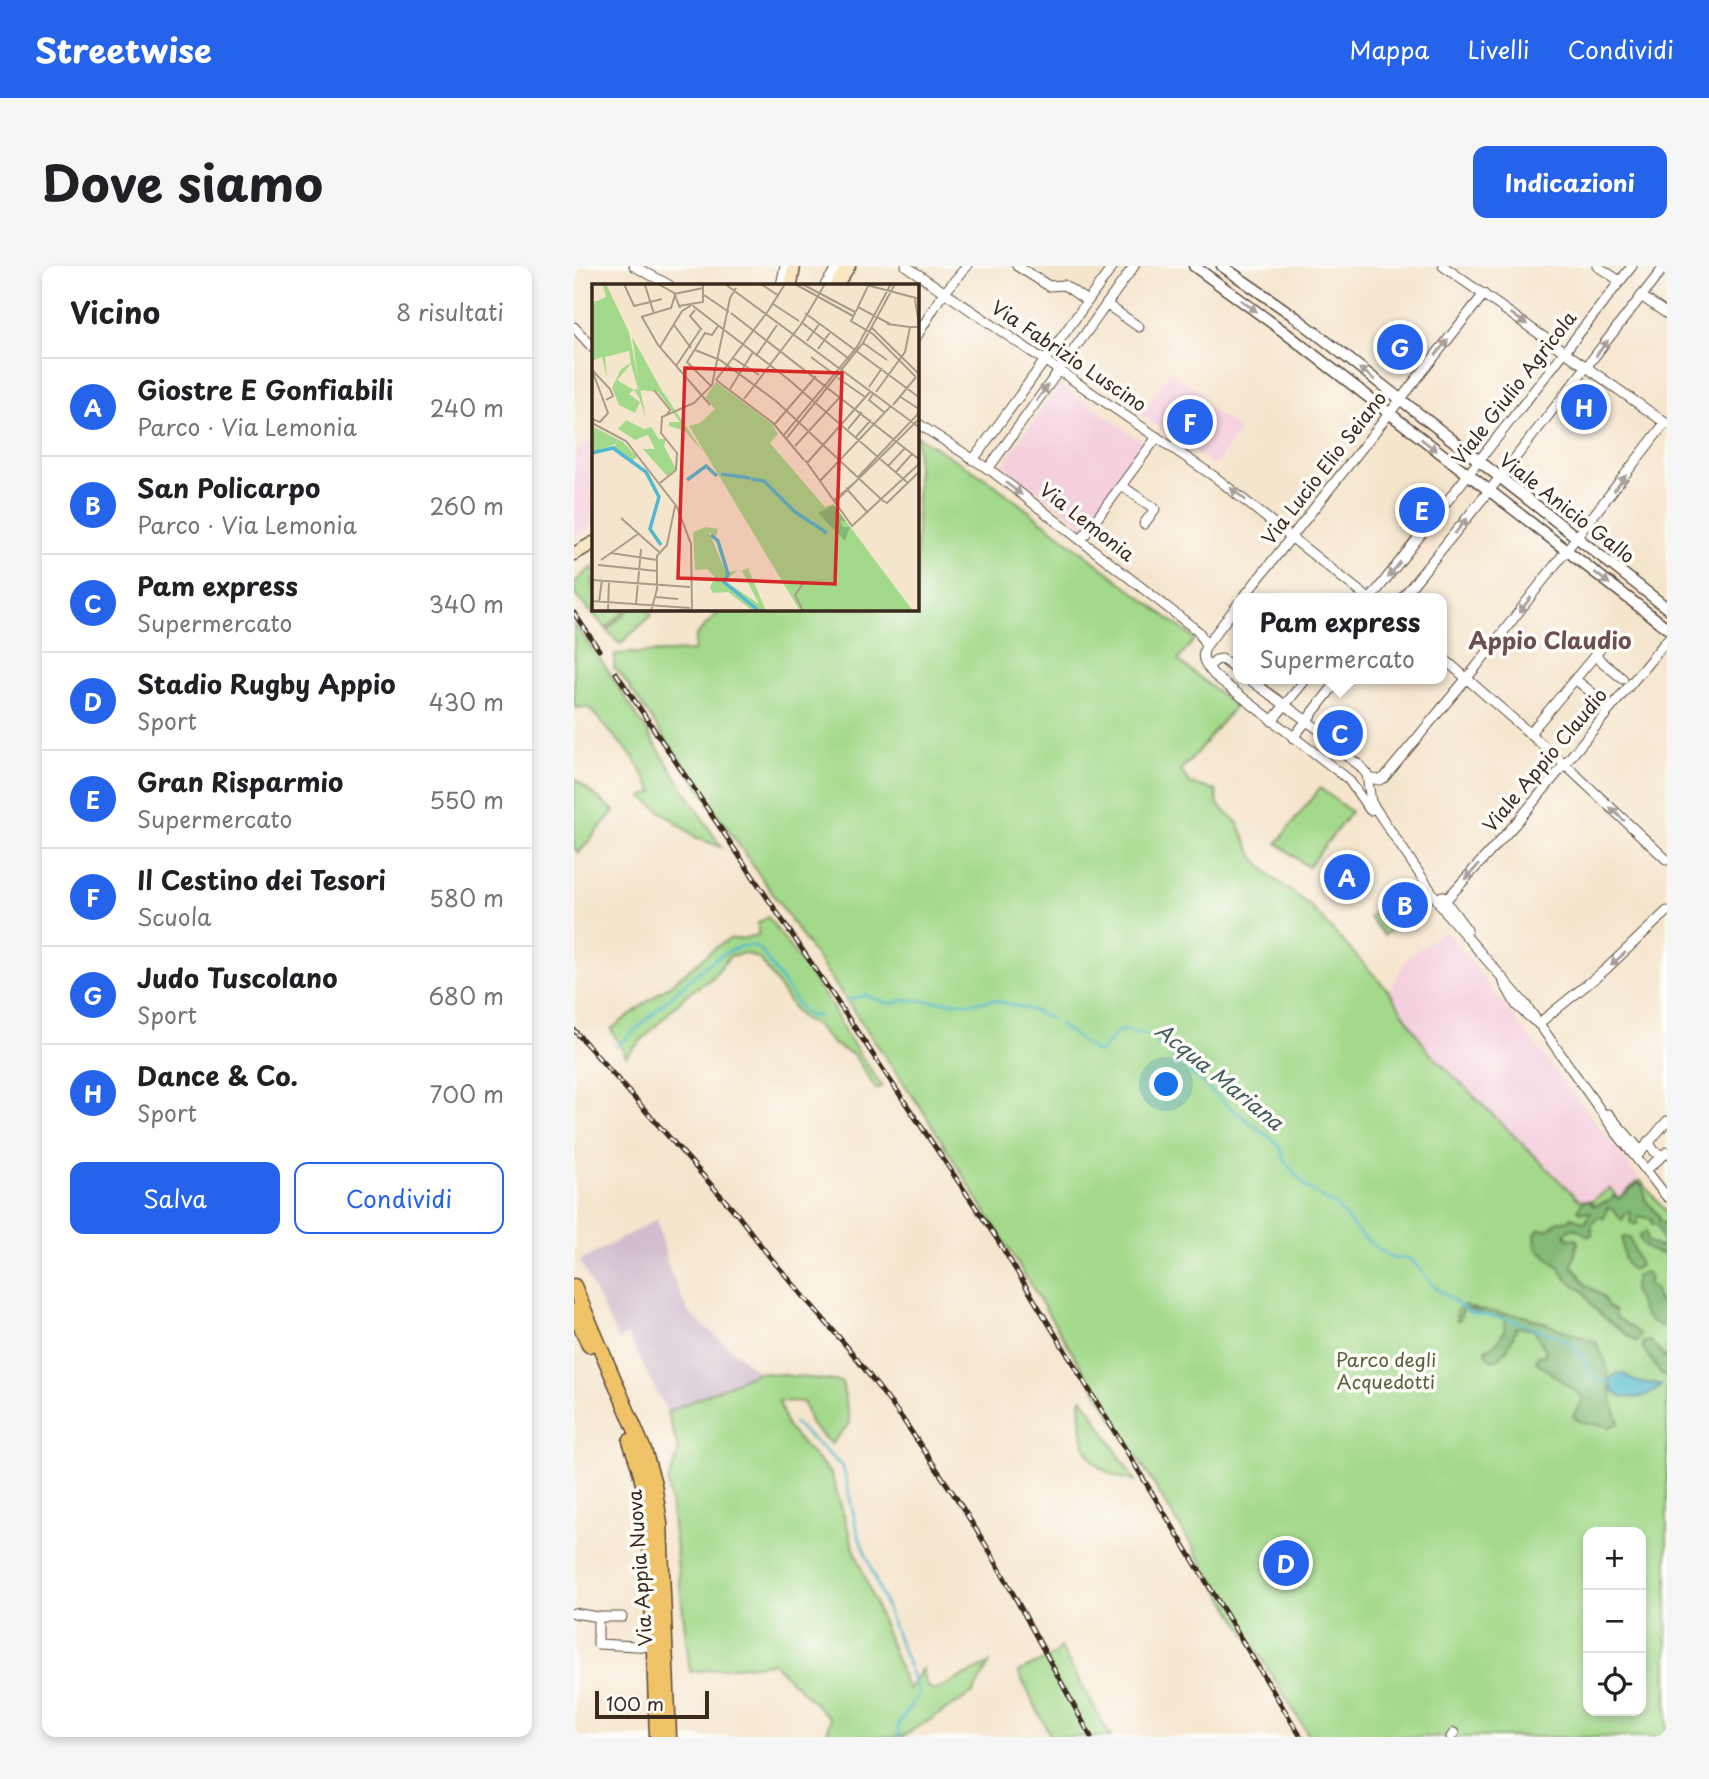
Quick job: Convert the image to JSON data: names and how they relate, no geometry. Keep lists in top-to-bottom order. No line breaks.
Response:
{"streets":{"main road":["Via Appia Nuova"],"street":["Via Fabrizio Luscino","Viale Giulio Agricola","Via Lucio Elio Seiano","Viale Anicio Gallo","Via Lemonia","Viale Appio Claudio"]},"crossings":[["Via Fabrizio Luscino","Via Lucio Elio Seiano"],["Viale Giulio Agricola","Viale Anicio Gallo"],["Via Lucio Elio Seiano","Viale Anicio Gallo"]],"one_way":["Via Lucio Elio Seiano","Viale Appio Claudio"],"districts":["Appio Claudio"],"water":["Acqua Mariana"],"parks":["Parco degli Acquedotti"],"scale_bar":"100 m","page":{"header":"Streetwise","nav":["Mappa","Livelli","Condividi"],"title":"Dove siamo","buttons":["Indicazioni",["Salva","Condividi"]],"heading":["Vicino","8 risultati"],"pins":["G","H","F","E","C","A","B","D"],"list":[{"mark":"A","name":"Giostre E Gonfiabili","note":"Parco · Via Lemonia","value":"240 m"},{"mark":"B","name":"San Policarpo","note":"Parco · Via Lemonia","value":"260 m"},{"mark":"C","name":"Pam express","note":"Supermercato","value":"340 m"},{"mark":"D","name":"Stadio Rugby Appio","note":"Sport","value":"430 m"},{"mark":"E","name":"Gran Risparmio","note":"Supermercato","value":"550 m"},{"mark":"F","name":"Il Cestino dei Tesori","note":"Scuola","value":"580 m"},{"mark":"G","name":"Judo Tuscolano","note":"Sport","value":"680 m"},{"mark":"H","name":"Dance & Co.","note":"Sport","value":"700 m"}],"popup":["Pam express","Supermercato"],"map_buttons":["+","−"],"scale":"100 m"}}
